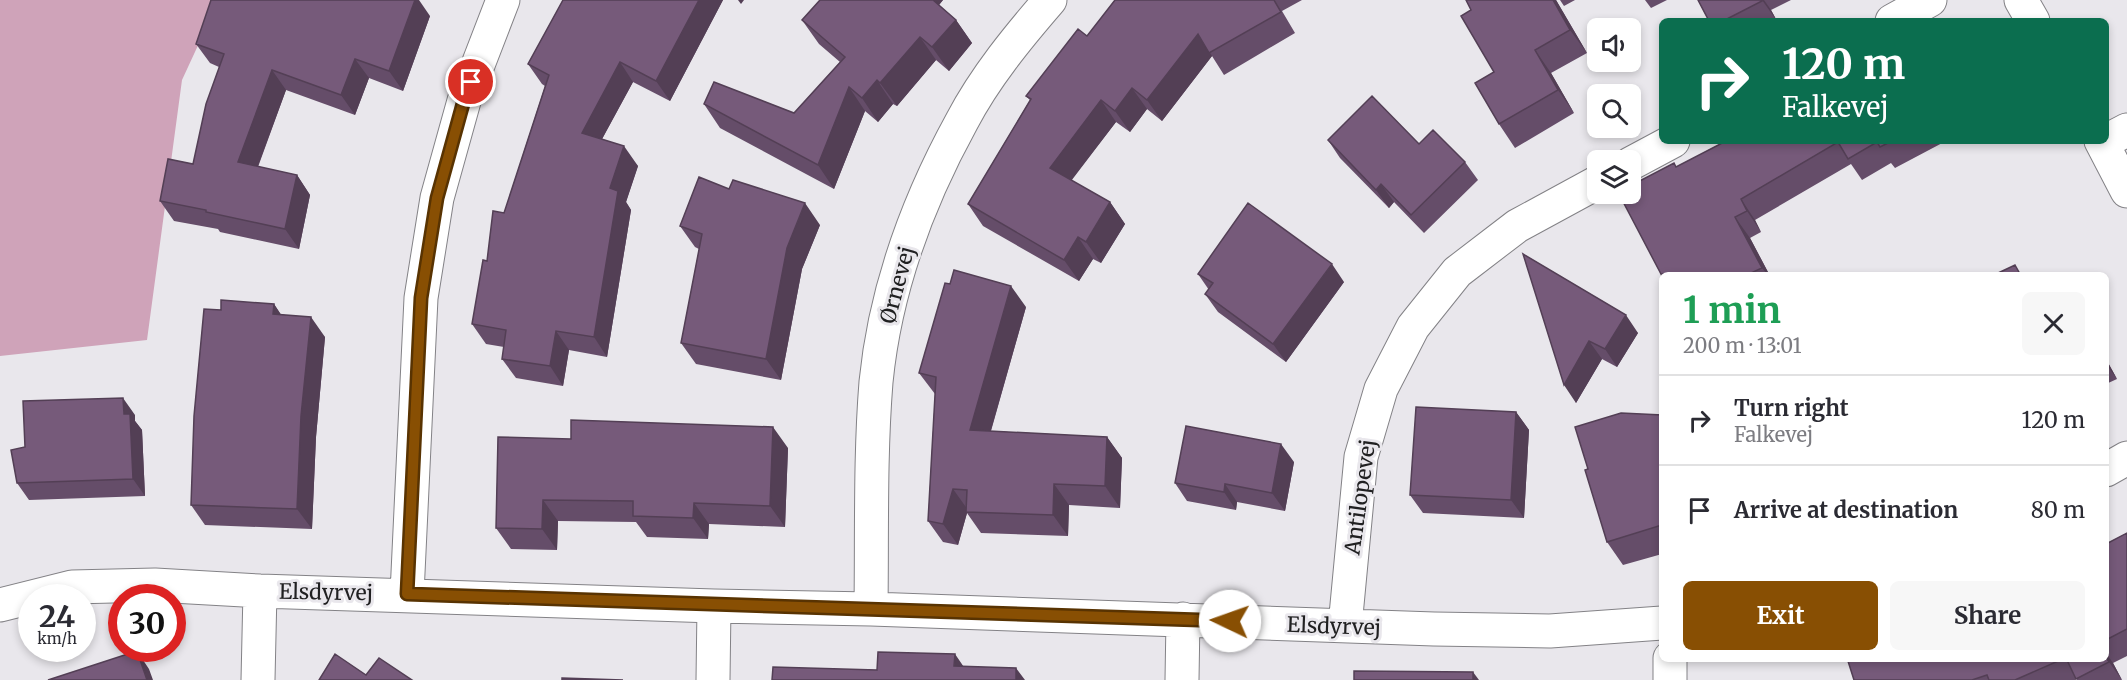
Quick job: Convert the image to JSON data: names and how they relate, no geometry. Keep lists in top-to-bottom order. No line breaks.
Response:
{"streets":{"street":["Ørnevej","Antilopevej","Elsdyrvej"]},"crossings":[["Ørnevej","Elsdyrvej"],["Antilopevej","Elsdyrvej"]],"page":{"turn":["120 m","Falkevej"],"heading":["1 min","200 m · 13:01"],"list":[{"name":"Turn right","note":"Falkevej","value":"120 m"},{"name":"Arrive at destination","value":"80 m"}],"buttons":["Exit","Share"],"speed":"24 km/h","limit":"30"}}
